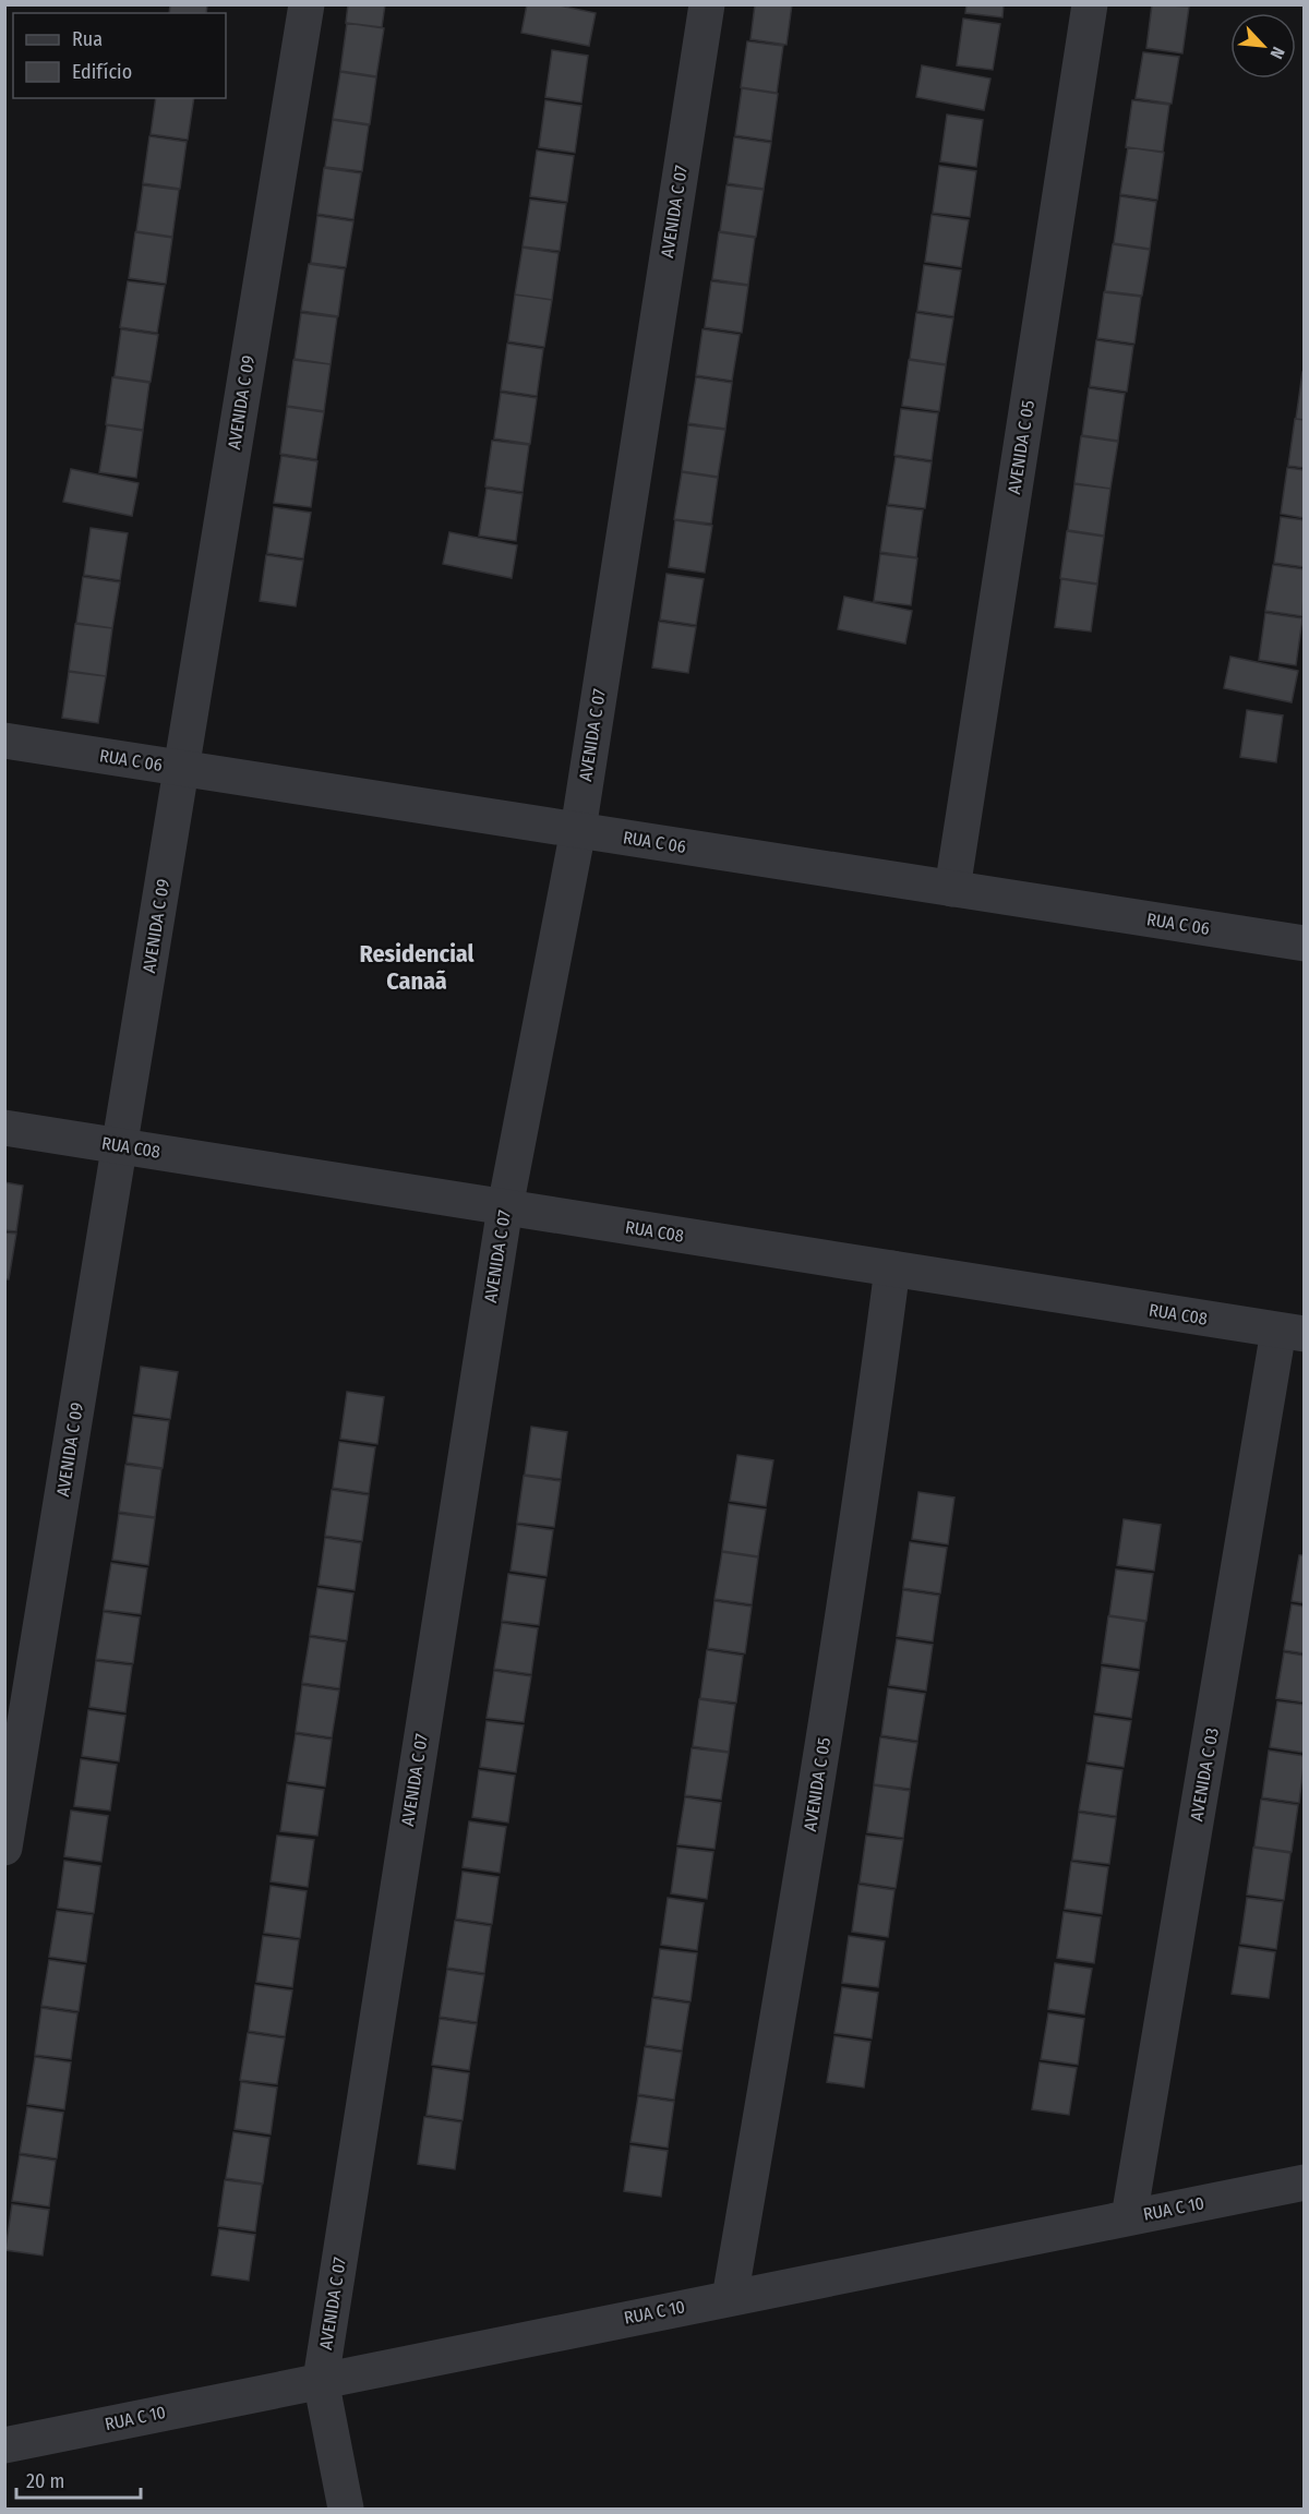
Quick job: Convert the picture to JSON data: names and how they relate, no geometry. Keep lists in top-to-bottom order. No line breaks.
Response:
{"streets":{"street":["AVENIDA C 07","AVENIDA C 09","AVENIDA C 05","RUA C 06","RUA C08","AVENIDA C 03","RUA C 10"]},"crossings":[["AVENIDA C 07","RUA C 06"],["AVENIDA C 07","RUA C08"],["AVENIDA C 07","RUA C 10"],["AVENIDA C 09","RUA C 06"],["AVENIDA C 09","RUA C08"],["AVENIDA C 05","RUA C 06"],["AVENIDA C 05","RUA C08"],["AVENIDA C 05","RUA C 10"],["RUA C08","AVENIDA C 03"],["AVENIDA C 03","RUA C 10"]],"districts":["Residencial Canaã"],"legend":["Rua","Edifício"],"scale_bar":"20 m","north":"bottom right"}
